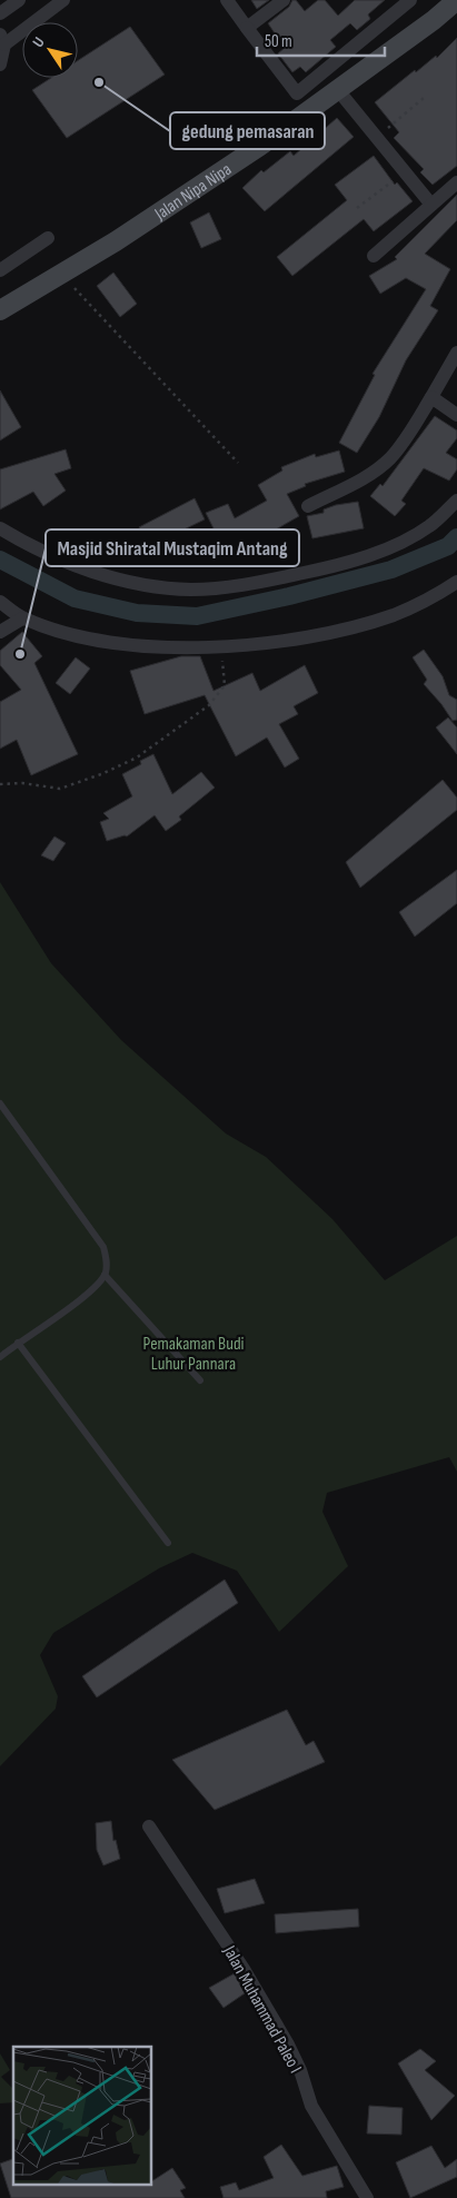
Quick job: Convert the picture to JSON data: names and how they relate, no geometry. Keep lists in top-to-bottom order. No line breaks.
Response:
{"streets":{"street":["Jalan Nipa Nipa","Jalan Muhammad Paleo I"]},"parks":["Pemakaman Budi Luhur Pannara"],"places":["gedung pemasaran","Masjid Shiratal Mustaqim Antang"],"scale_bar":"50 m","north":"top left"}
